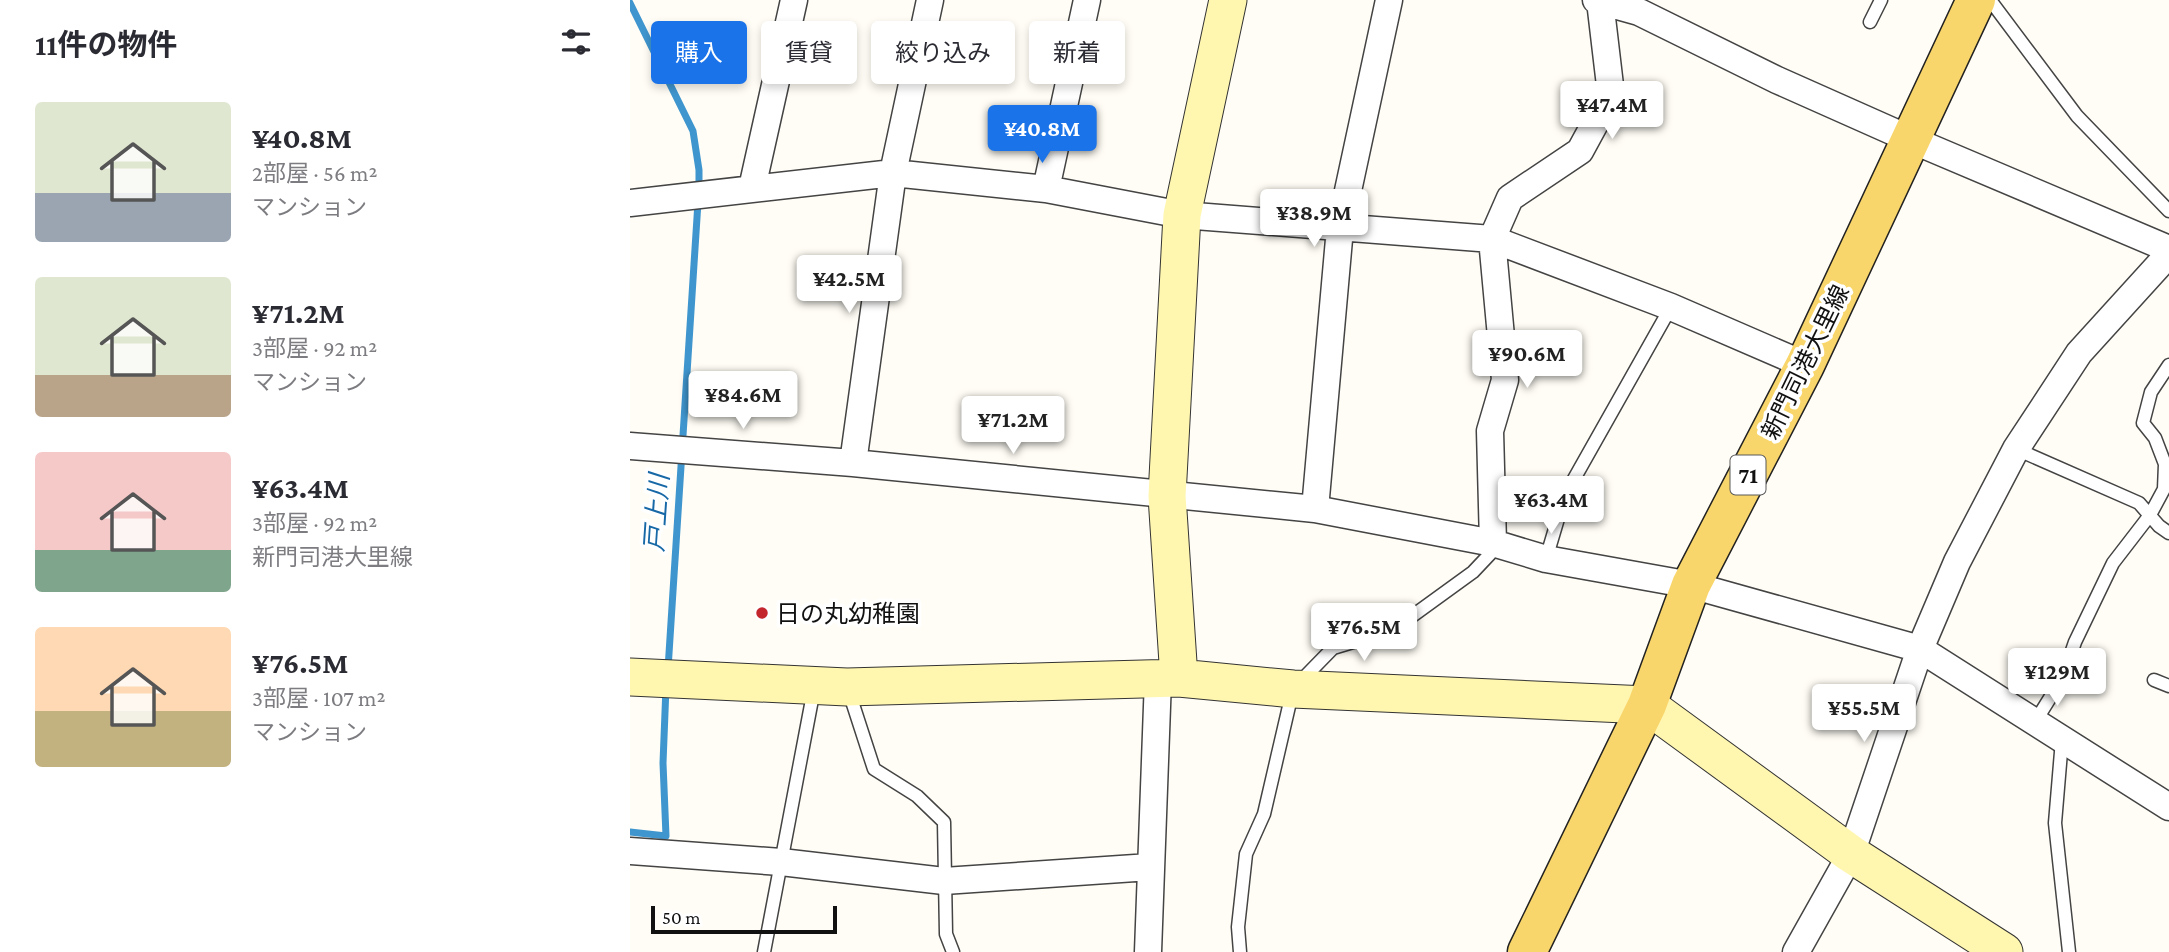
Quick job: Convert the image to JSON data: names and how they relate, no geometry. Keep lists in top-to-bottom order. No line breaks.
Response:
{"streets":{"main road":["新門司港大里線","71"]},"water":["戸上川"],"places":["日の丸幼稚園"],"scale_bar":"50 m","page":{"heading":"11件の物件","chip":["購入","賃貸","絞り込み","新着"],"price":["¥47.4M","¥40.8M","¥38.9M","¥42.5M","¥90.6M","¥84.6M","¥71.2M","¥63.4M","¥76.5M","¥129M","¥55.5M"],"list":[{"name":"¥40.8M","note":"2部屋 · 56 m² · マンション"},{"name":"¥71.2M","note":"3部屋 · 92 m² · マンション"},{"name":"¥63.4M","note":"3部屋 · 92 m² · 新門司港大里線"},{"name":"¥76.5M","note":"3部屋 · 107 m² · マンション"}],"scale":"50 m"}}
